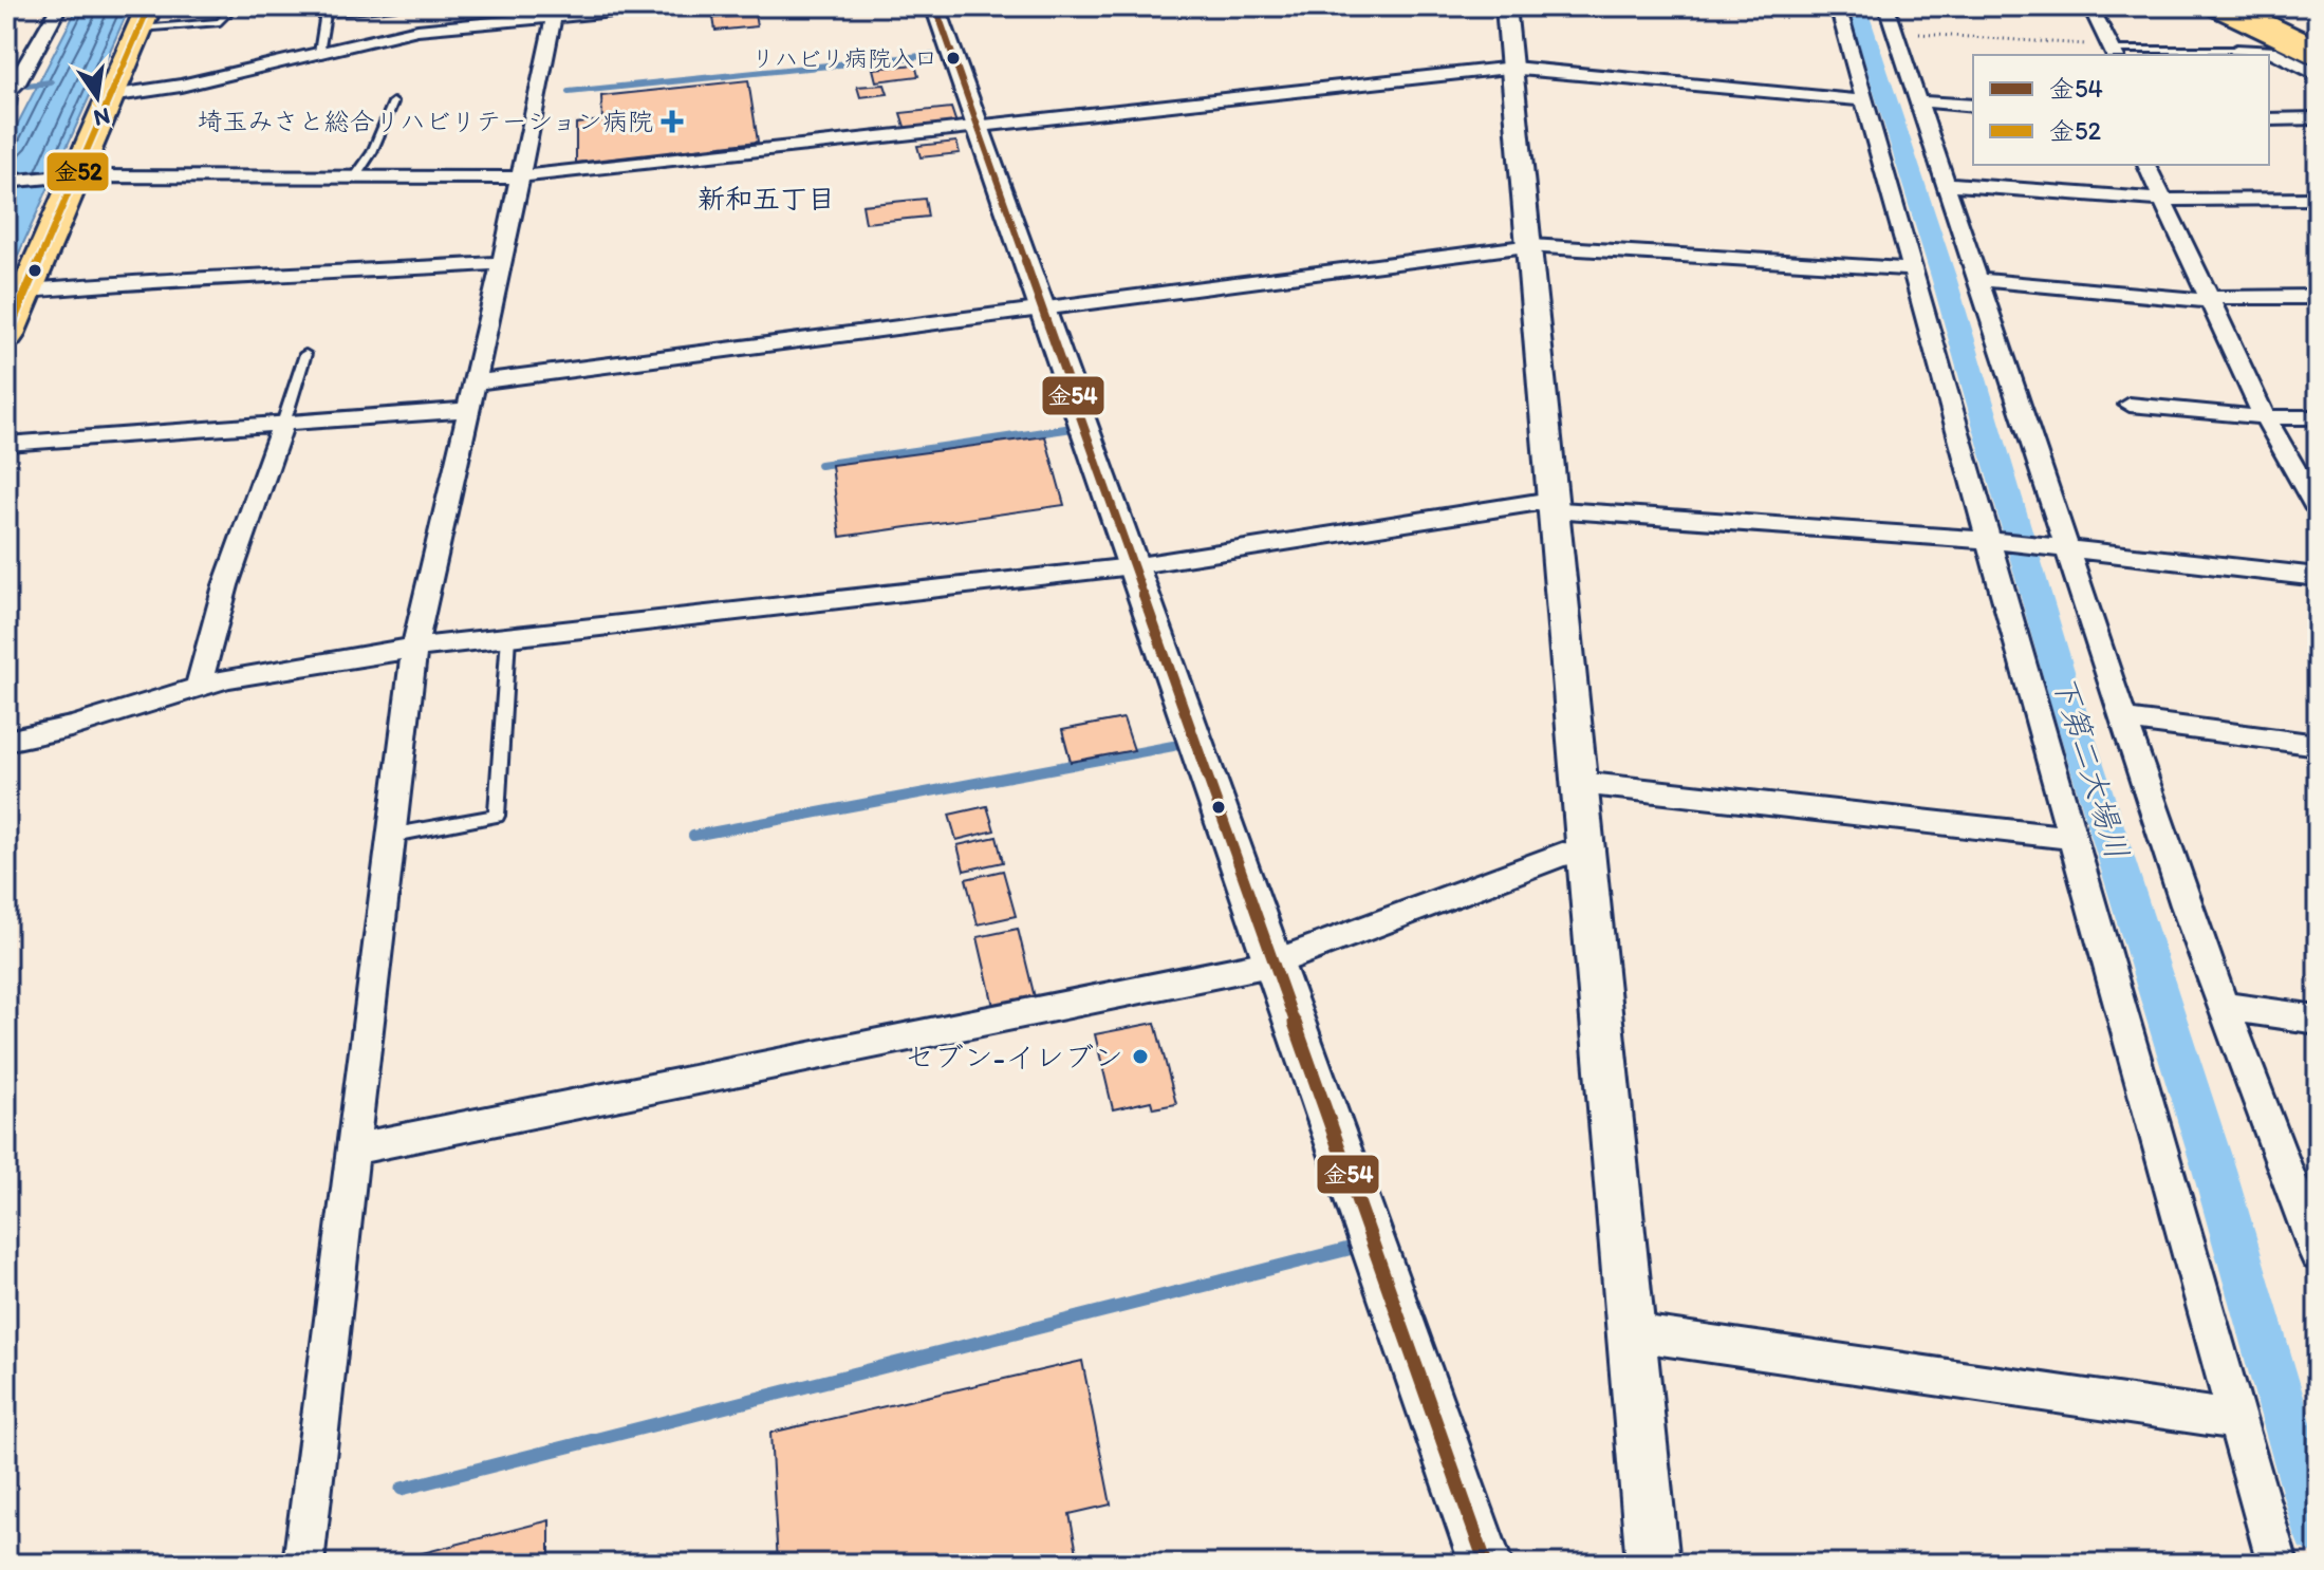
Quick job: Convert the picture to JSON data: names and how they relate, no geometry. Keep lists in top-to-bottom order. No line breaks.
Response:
{"districts":["新和五丁目"],"water":["下第二大場川"],"places":{"other":["リハビリ病院入口","セブン-イレブン"],"health":["埼玉みさと総合リハビリテーション病院"]},"lines":["transit line 金54","transit line 金52"],"legend":["金54","金52"],"north":"bottom"}
